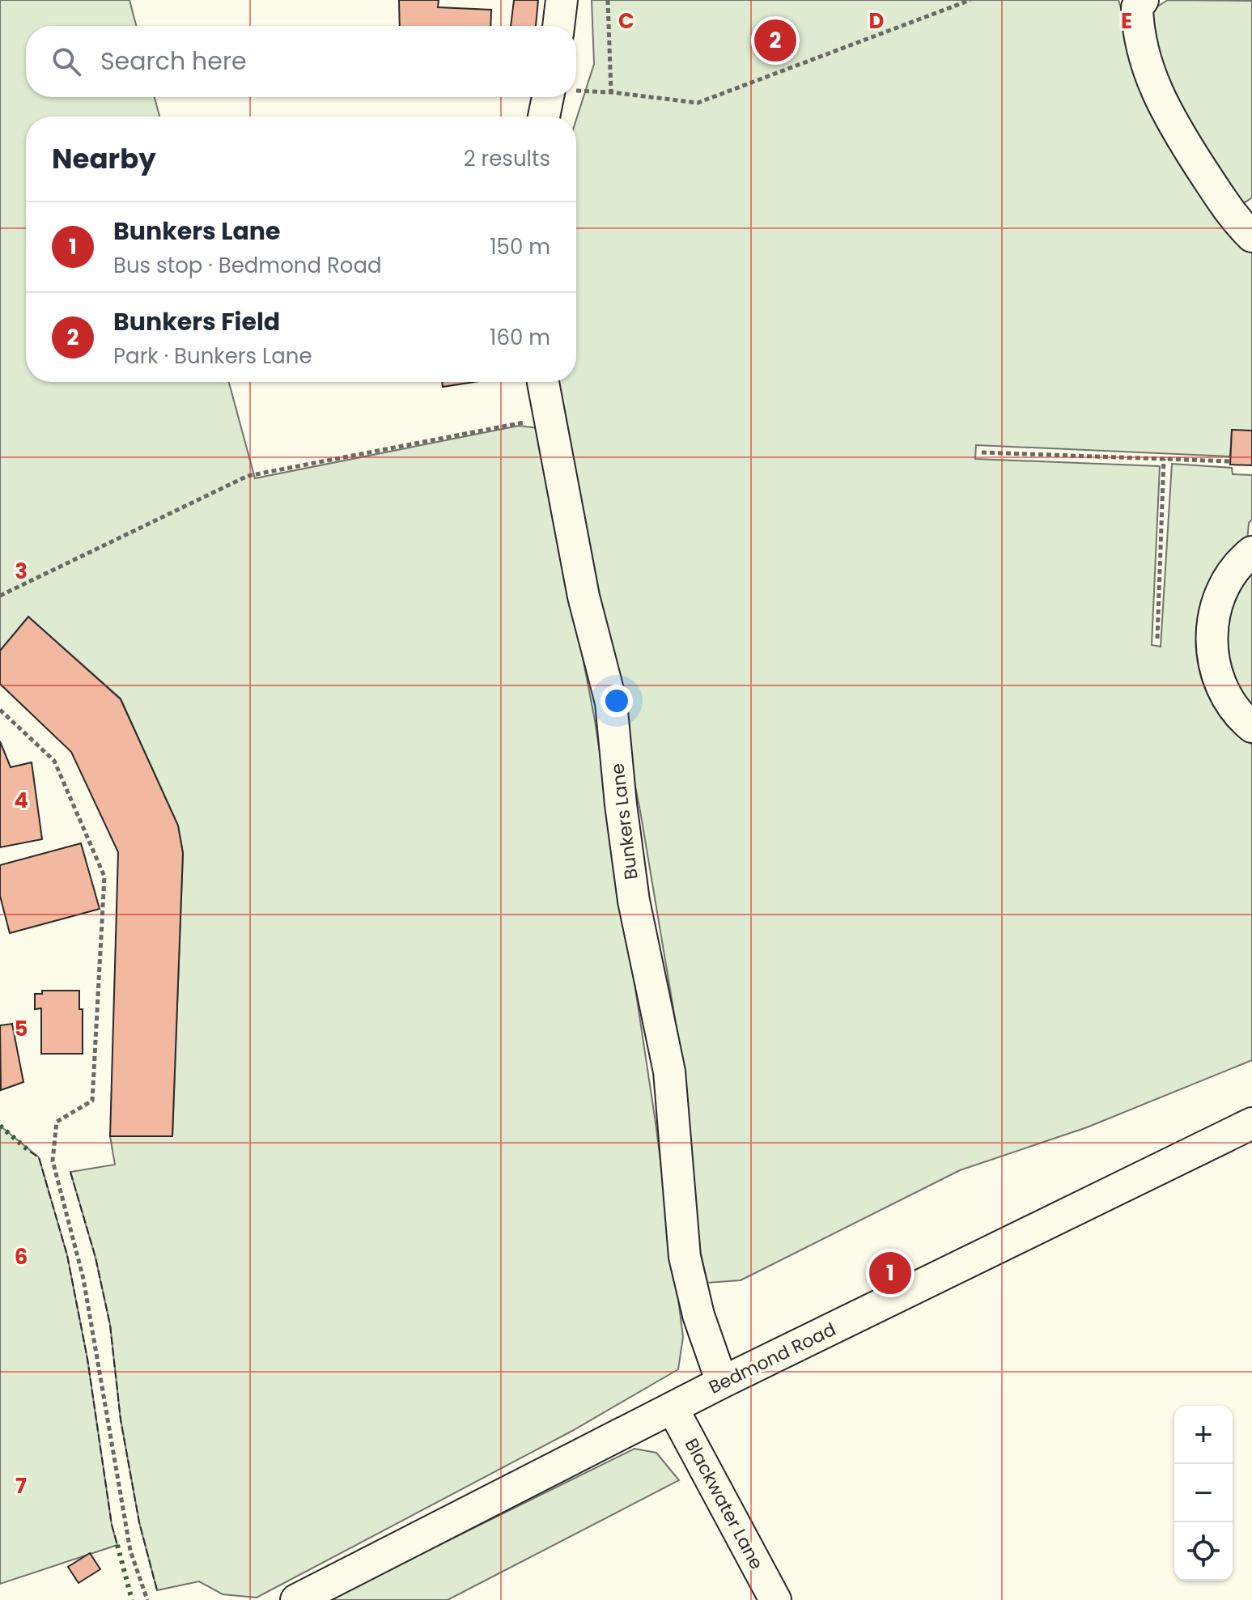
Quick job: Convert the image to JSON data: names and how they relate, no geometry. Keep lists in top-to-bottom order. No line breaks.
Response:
{"streets":{"street":["Bunkers Lane","Bedmond Road","Blackwater Lane"]},"crossings":[["Bunkers Lane","Bedmond Road"],["Bedmond Road","Blackwater Lane"]],"page":{"pins":["2","1"],"search":"Search here","heading":["Nearby","2 results"],"list":[{"mark":"1","name":"Bunkers Lane","note":"Bus stop · Bedmond Road","value":"150 m"},{"mark":"2","name":"Bunkers Field","note":"Park · Bunkers Lane","value":"160 m"}],"map_buttons":["+","−"]},"grid":{"columns":["C","D","E"],"rows":["3","4","5","6","7"]}}
